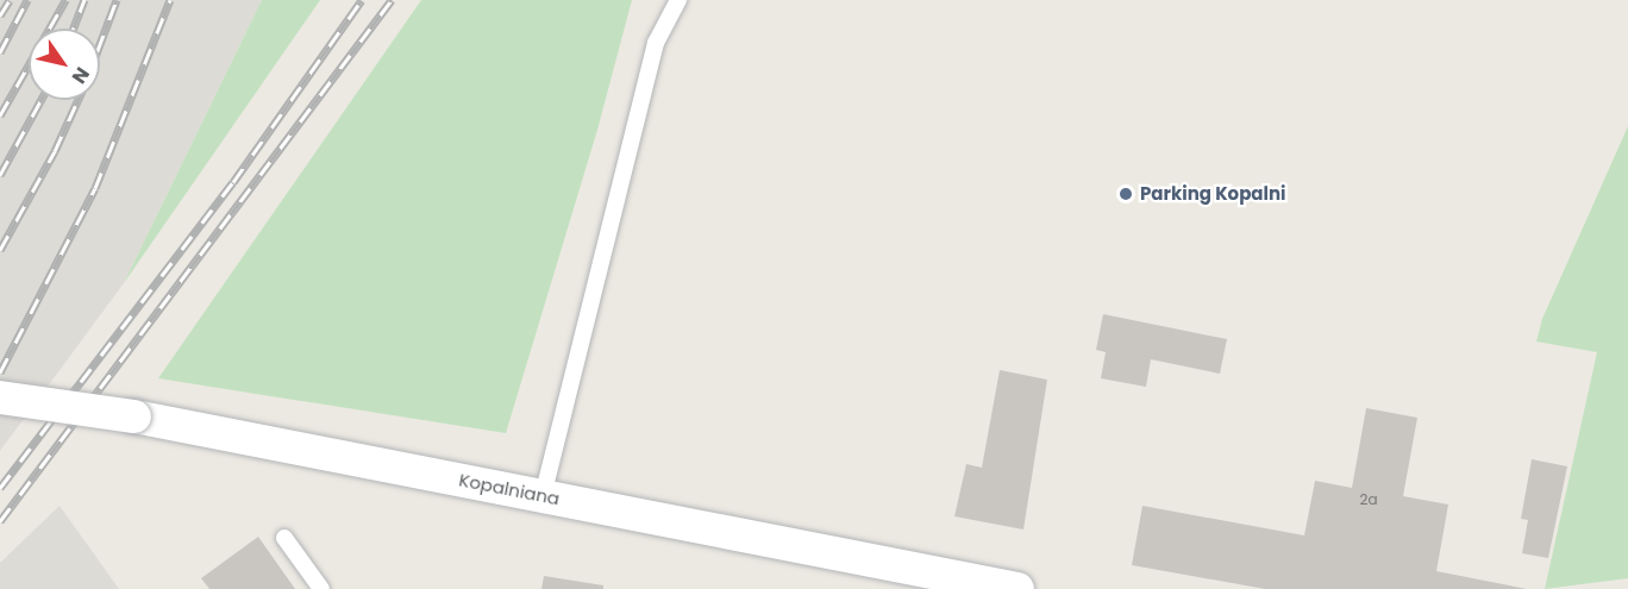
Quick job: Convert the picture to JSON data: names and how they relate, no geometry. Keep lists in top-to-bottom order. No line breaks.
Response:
{"streets":{"street":["Kopalniana"]},"places":["Parking Kopalni"],"house_numbers":["2a"],"north":"bottom right"}
